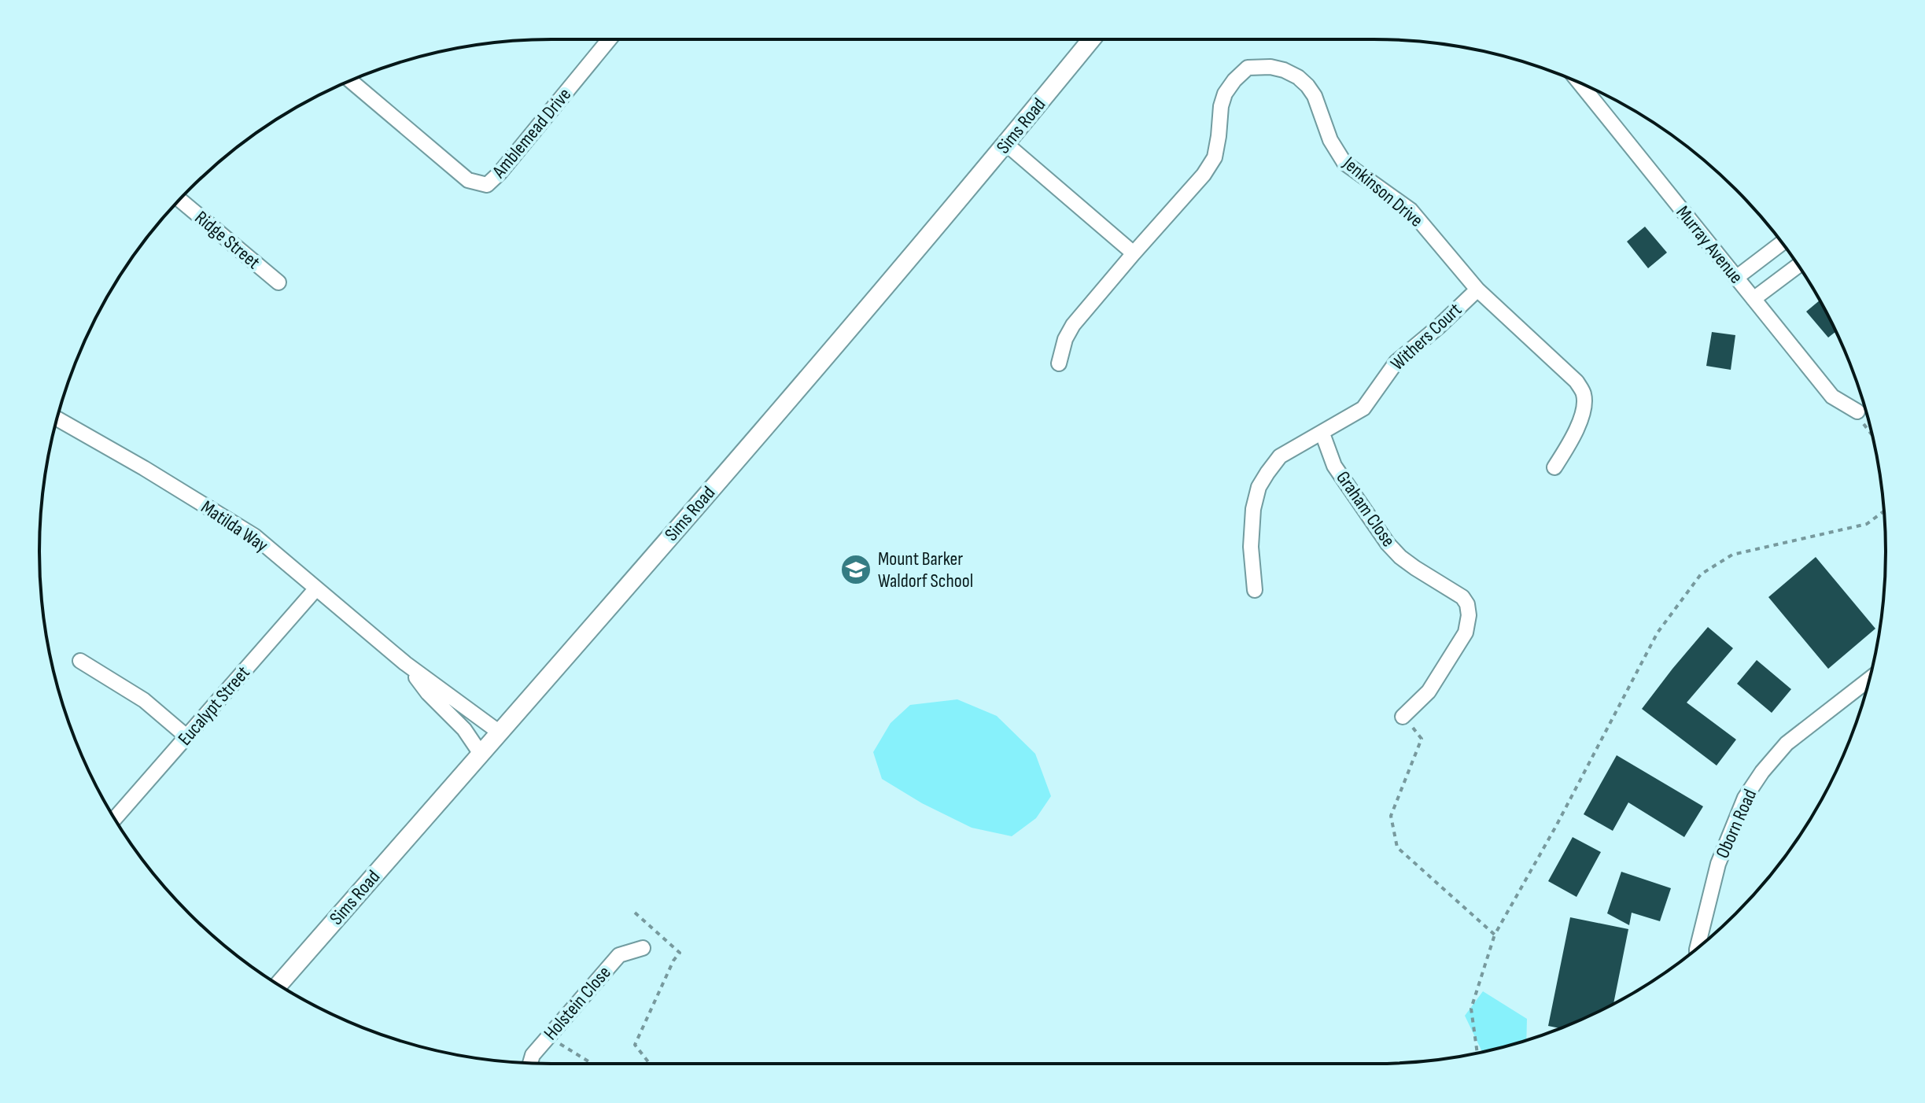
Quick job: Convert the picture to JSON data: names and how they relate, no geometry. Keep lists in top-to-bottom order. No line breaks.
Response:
{"streets":{"street":["Sims Road","Amblemead Drive","Jenkinson Drive","Ridge Street","Murray Avenue","Withers Court","Graham Close","Matilda Way","Eucalypt Street","Oborn Road","Holstein Close"]},"crossings":[["Sims Road","Matilda Way"],["Jenkinson Drive","Withers Court"],["Withers Court","Graham Close"],["Matilda Way","Eucalypt Street"]],"places":{"school or university":["Mount Barker Waldorf School"]}}
